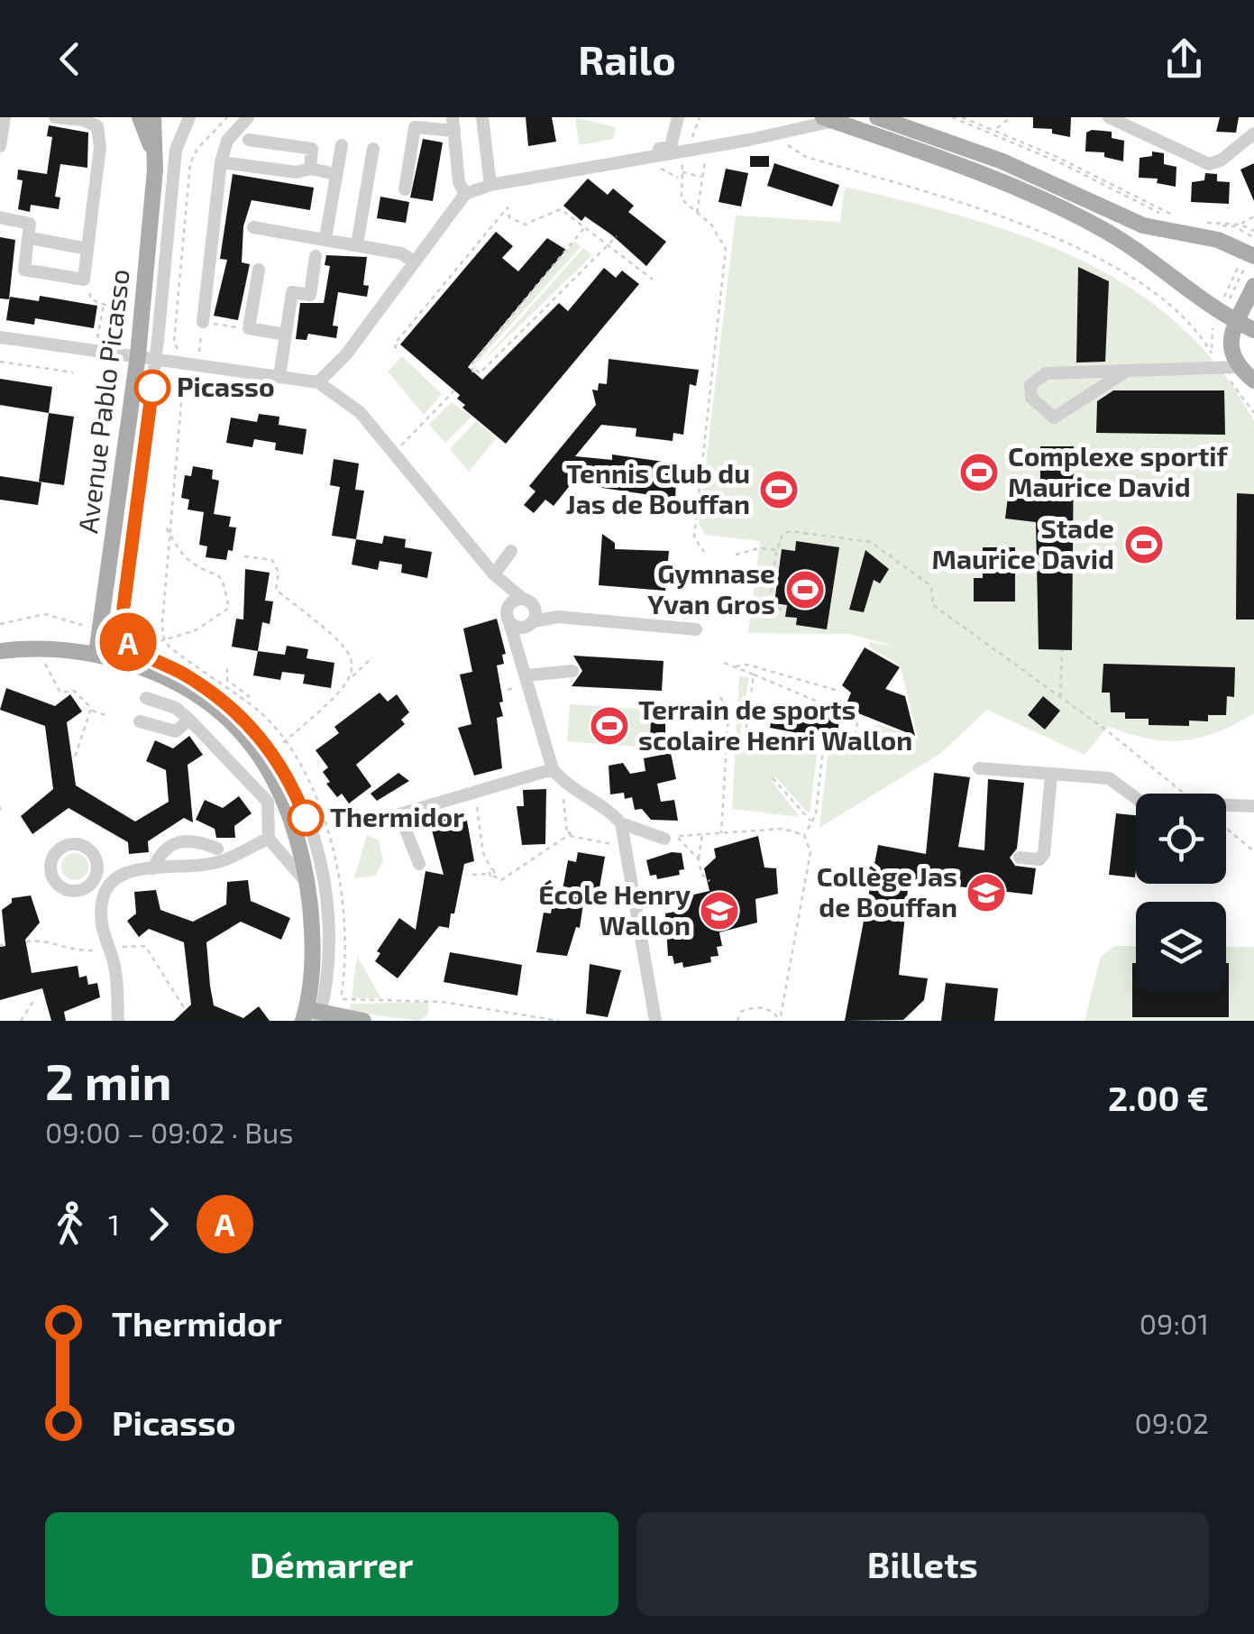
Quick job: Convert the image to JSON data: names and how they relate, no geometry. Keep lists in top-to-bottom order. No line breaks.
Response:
{"streets":{"main road":["Avenue Pablo Picasso"]},"places":{"other":["Picasso","Thermidor"],"sports":["Complexe sportif Maurice David","Tennis Club du Jas de Bouffan","Stade Maurice David","Gymnase Yvan Gros","Terrain de sports scolaire Henri Wallon"],"school or university":["Collège Jas de Bouffan","École Henry Wallon"]},"lines":["bus line A"],"page":{"header":"Railo","on_map":"A","heading":["2 min","09:00 – 09:02 · Bus","2.00 €"],"legs":["1","A"],"list":[{"name":"Thermidor","value":"09:01"},{"name":"Picasso","value":"09:02"}],"buttons":["Démarrer","Billets"]}}
